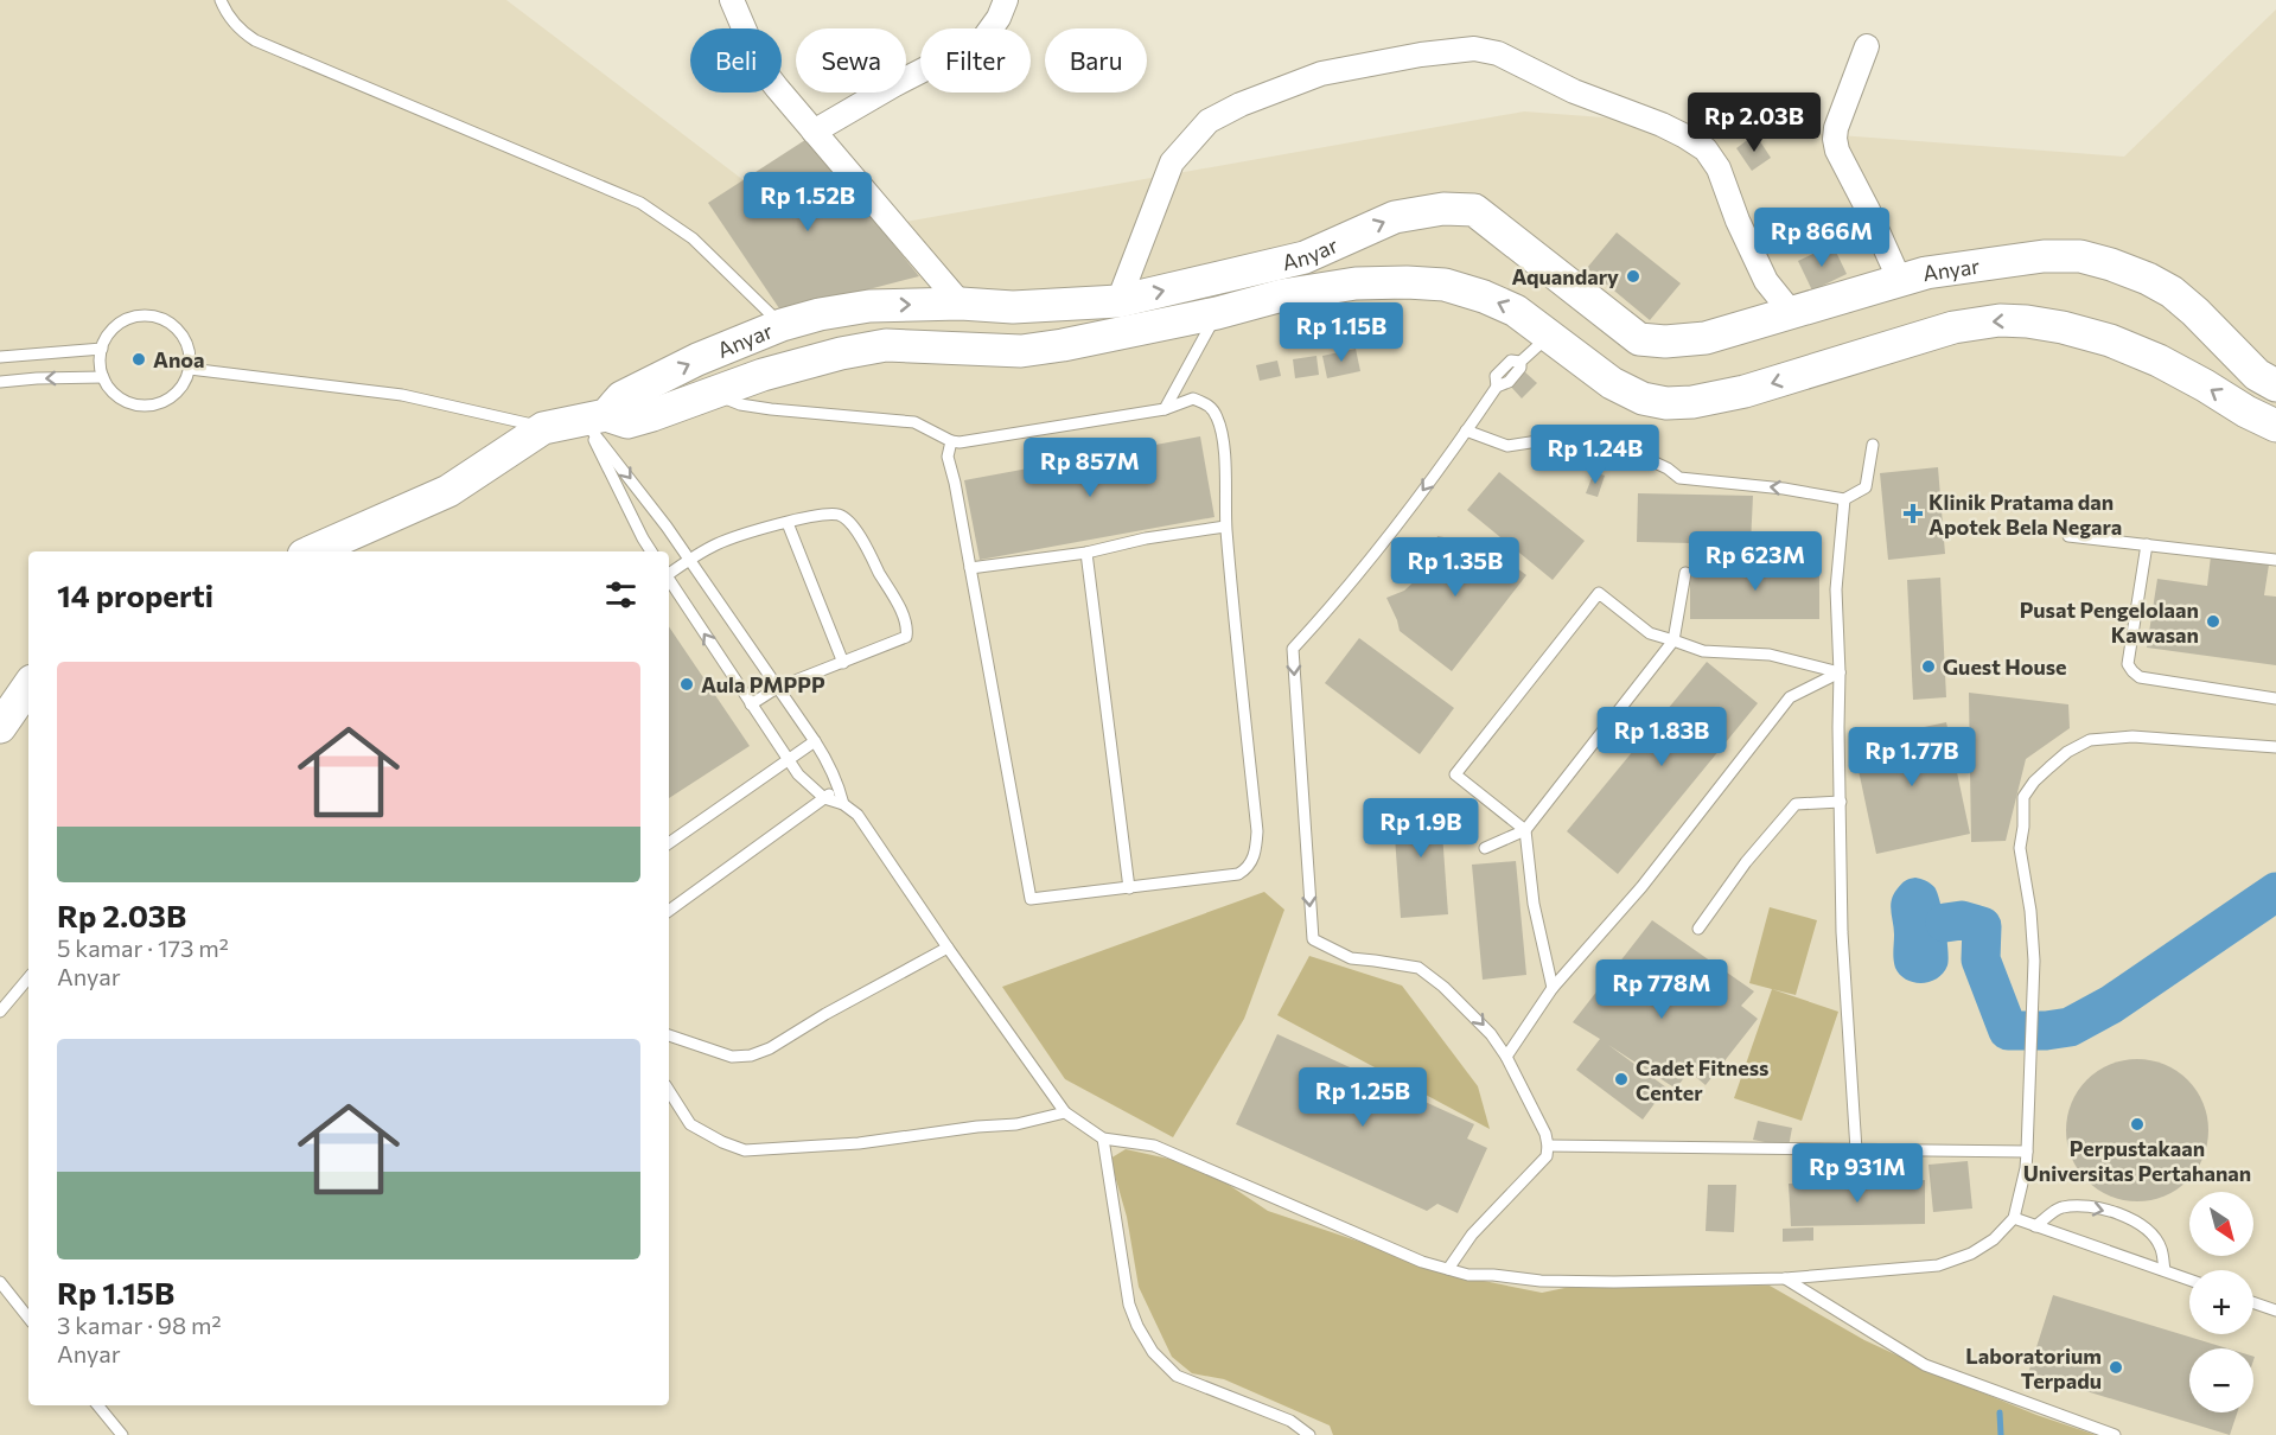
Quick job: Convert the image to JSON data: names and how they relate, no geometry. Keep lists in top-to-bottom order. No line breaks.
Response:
{"streets":{"street":["Anyar"]},"places":{"other":["Aquandary","Anoa","Pusat Pengelolaan Kawasan","Guest House","Aula PMPPP","Cadet Fitness Center","Perpustakaan Universitas Pertahanan","Laboratorium Terpadu"],"health":["Klinik Pratama dan Apotek Bela Negara"]},"north":"bottom right","page":{"chip":["Beli","Sewa","Filter","Baru"],"price":["Rp 2.03B","Rp 1.52B","Rp 866M","Rp 1.15B","Rp 1.24B","Rp 857M","Rp 623M","Rp 1.35B","Rp 1.83B","Rp 1.77B","Rp 1.9B","Rp 778M","Rp 1.25B","Rp 931M"],"heading":"14 properti","list":[{"name":"Rp 2.03B","note":"5 kamar · 173 m² · Anyar"},{"name":"Rp 1.15B","note":"3 kamar · 98 m² · Anyar"}],"map_buttons":["+","−"]}}
